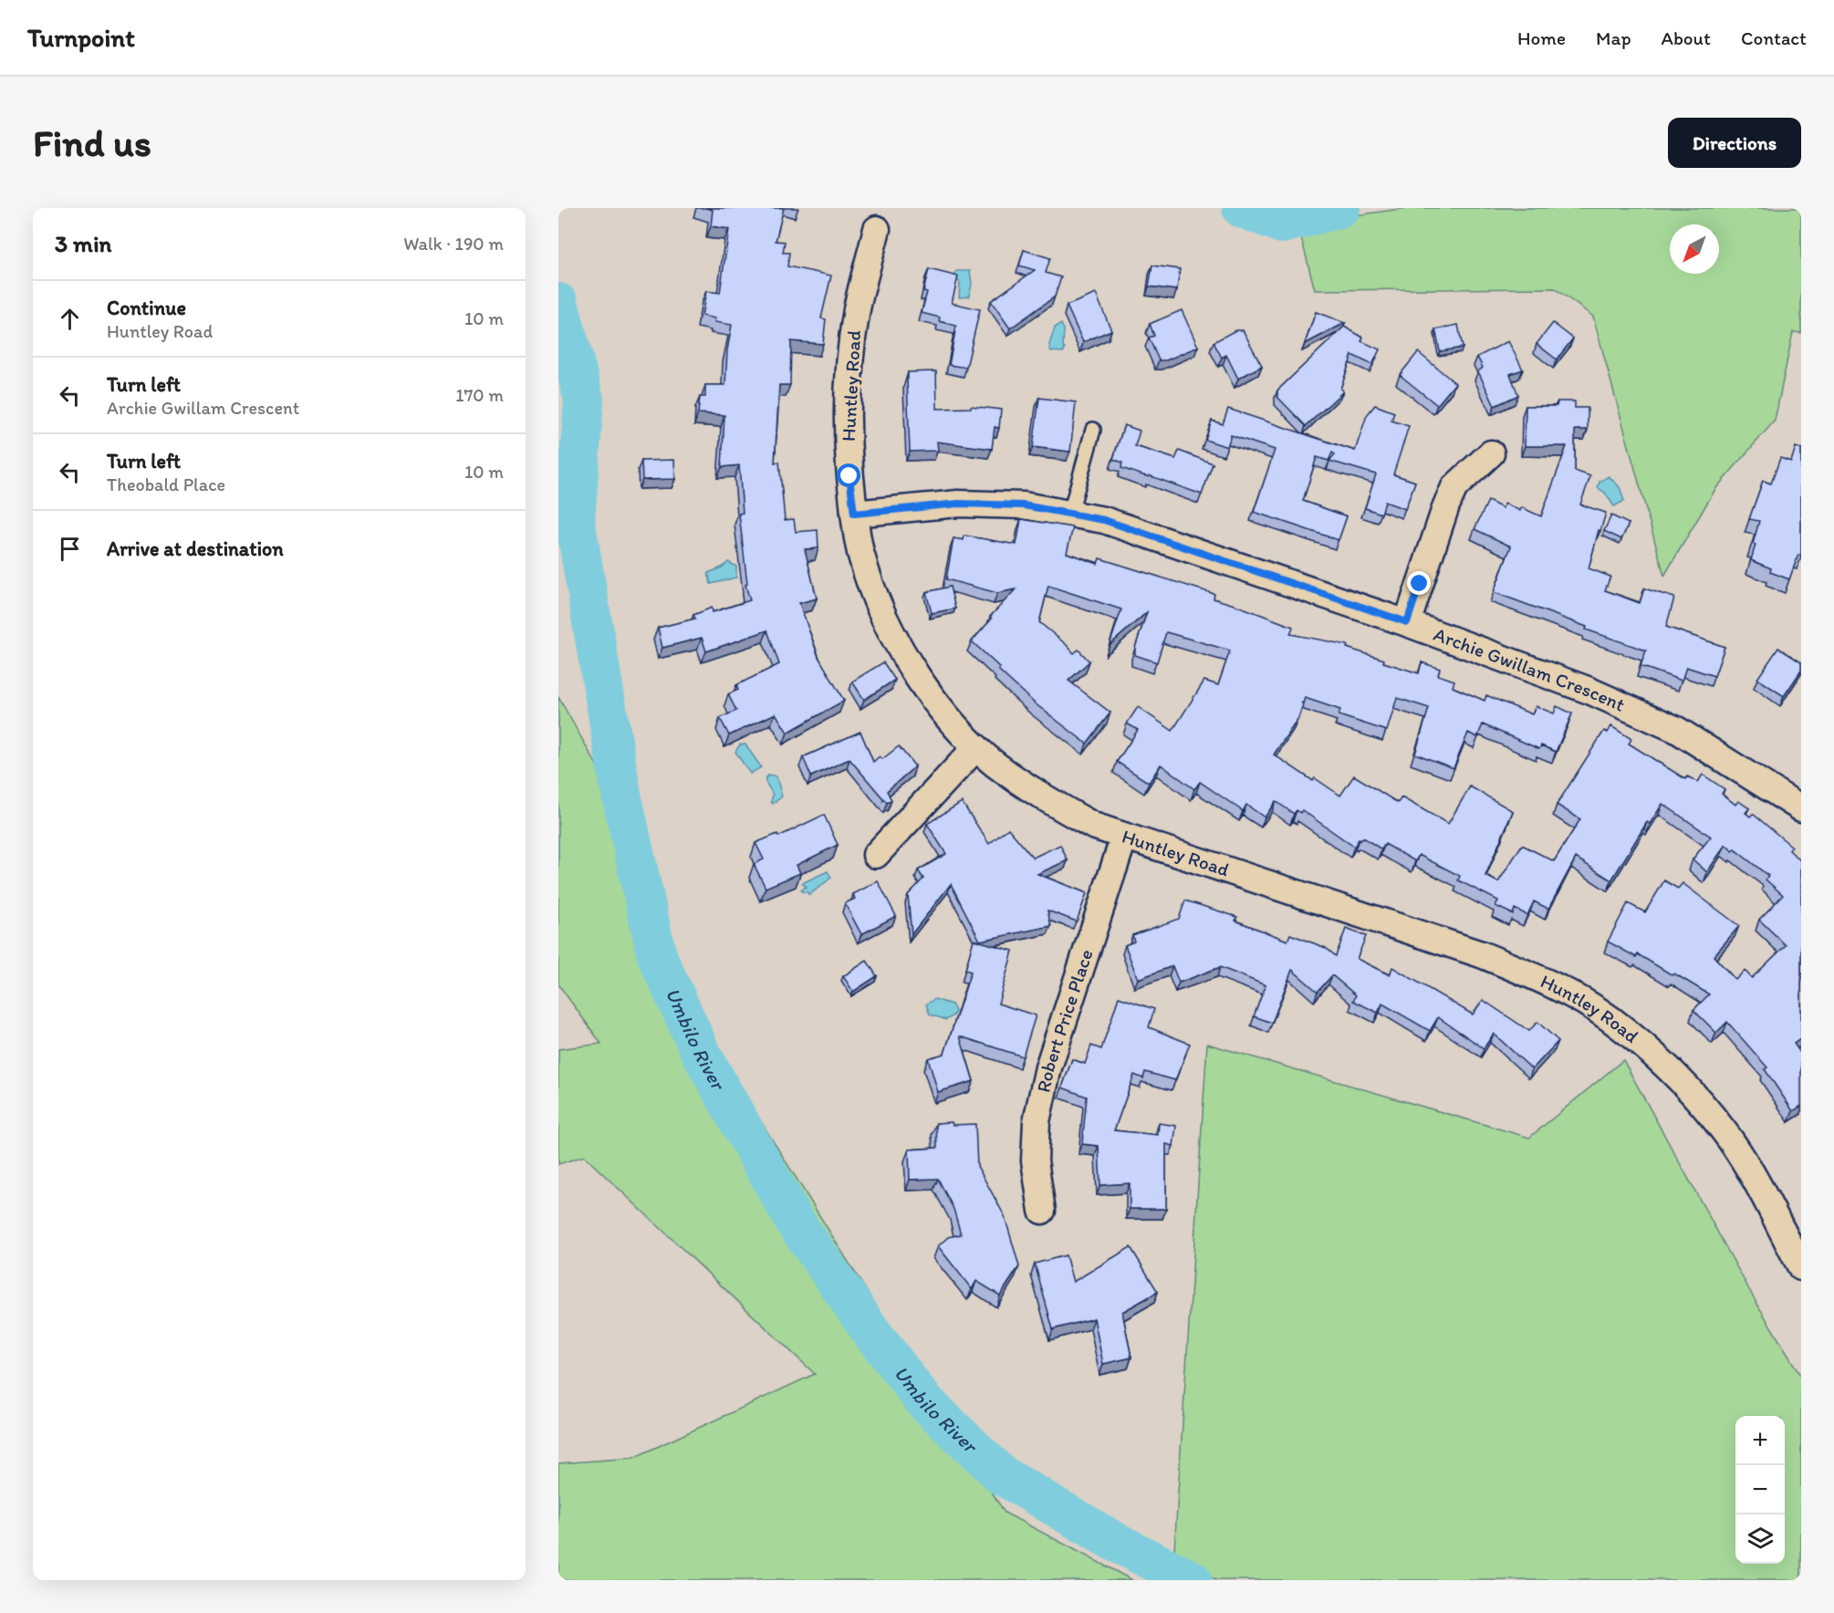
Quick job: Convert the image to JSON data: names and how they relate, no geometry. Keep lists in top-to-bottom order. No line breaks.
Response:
{"streets":{"street":["Huntley Road","Archie Gwillam Crescent","Robert Price Place"]},"crossings":[["Huntley Road","Archie Gwillam Crescent"],["Huntley Road","Robert Price Place"]],"water":["Umbilo River"],"north":"bottom left","page":{"header":"Turnpoint","nav":["Home","Map","About","Contact"],"buttons":"Directions","title":"Find us","heading":["3 min","Walk · 190 m"],"list":[["Continue","Huntley Road","10 m"],["Turn left","Archie Gwillam Crescent","170 m"],["Turn left","Theobald Place","10 m"],"Arrive at destination"],"map_buttons":["+","−"]}}
